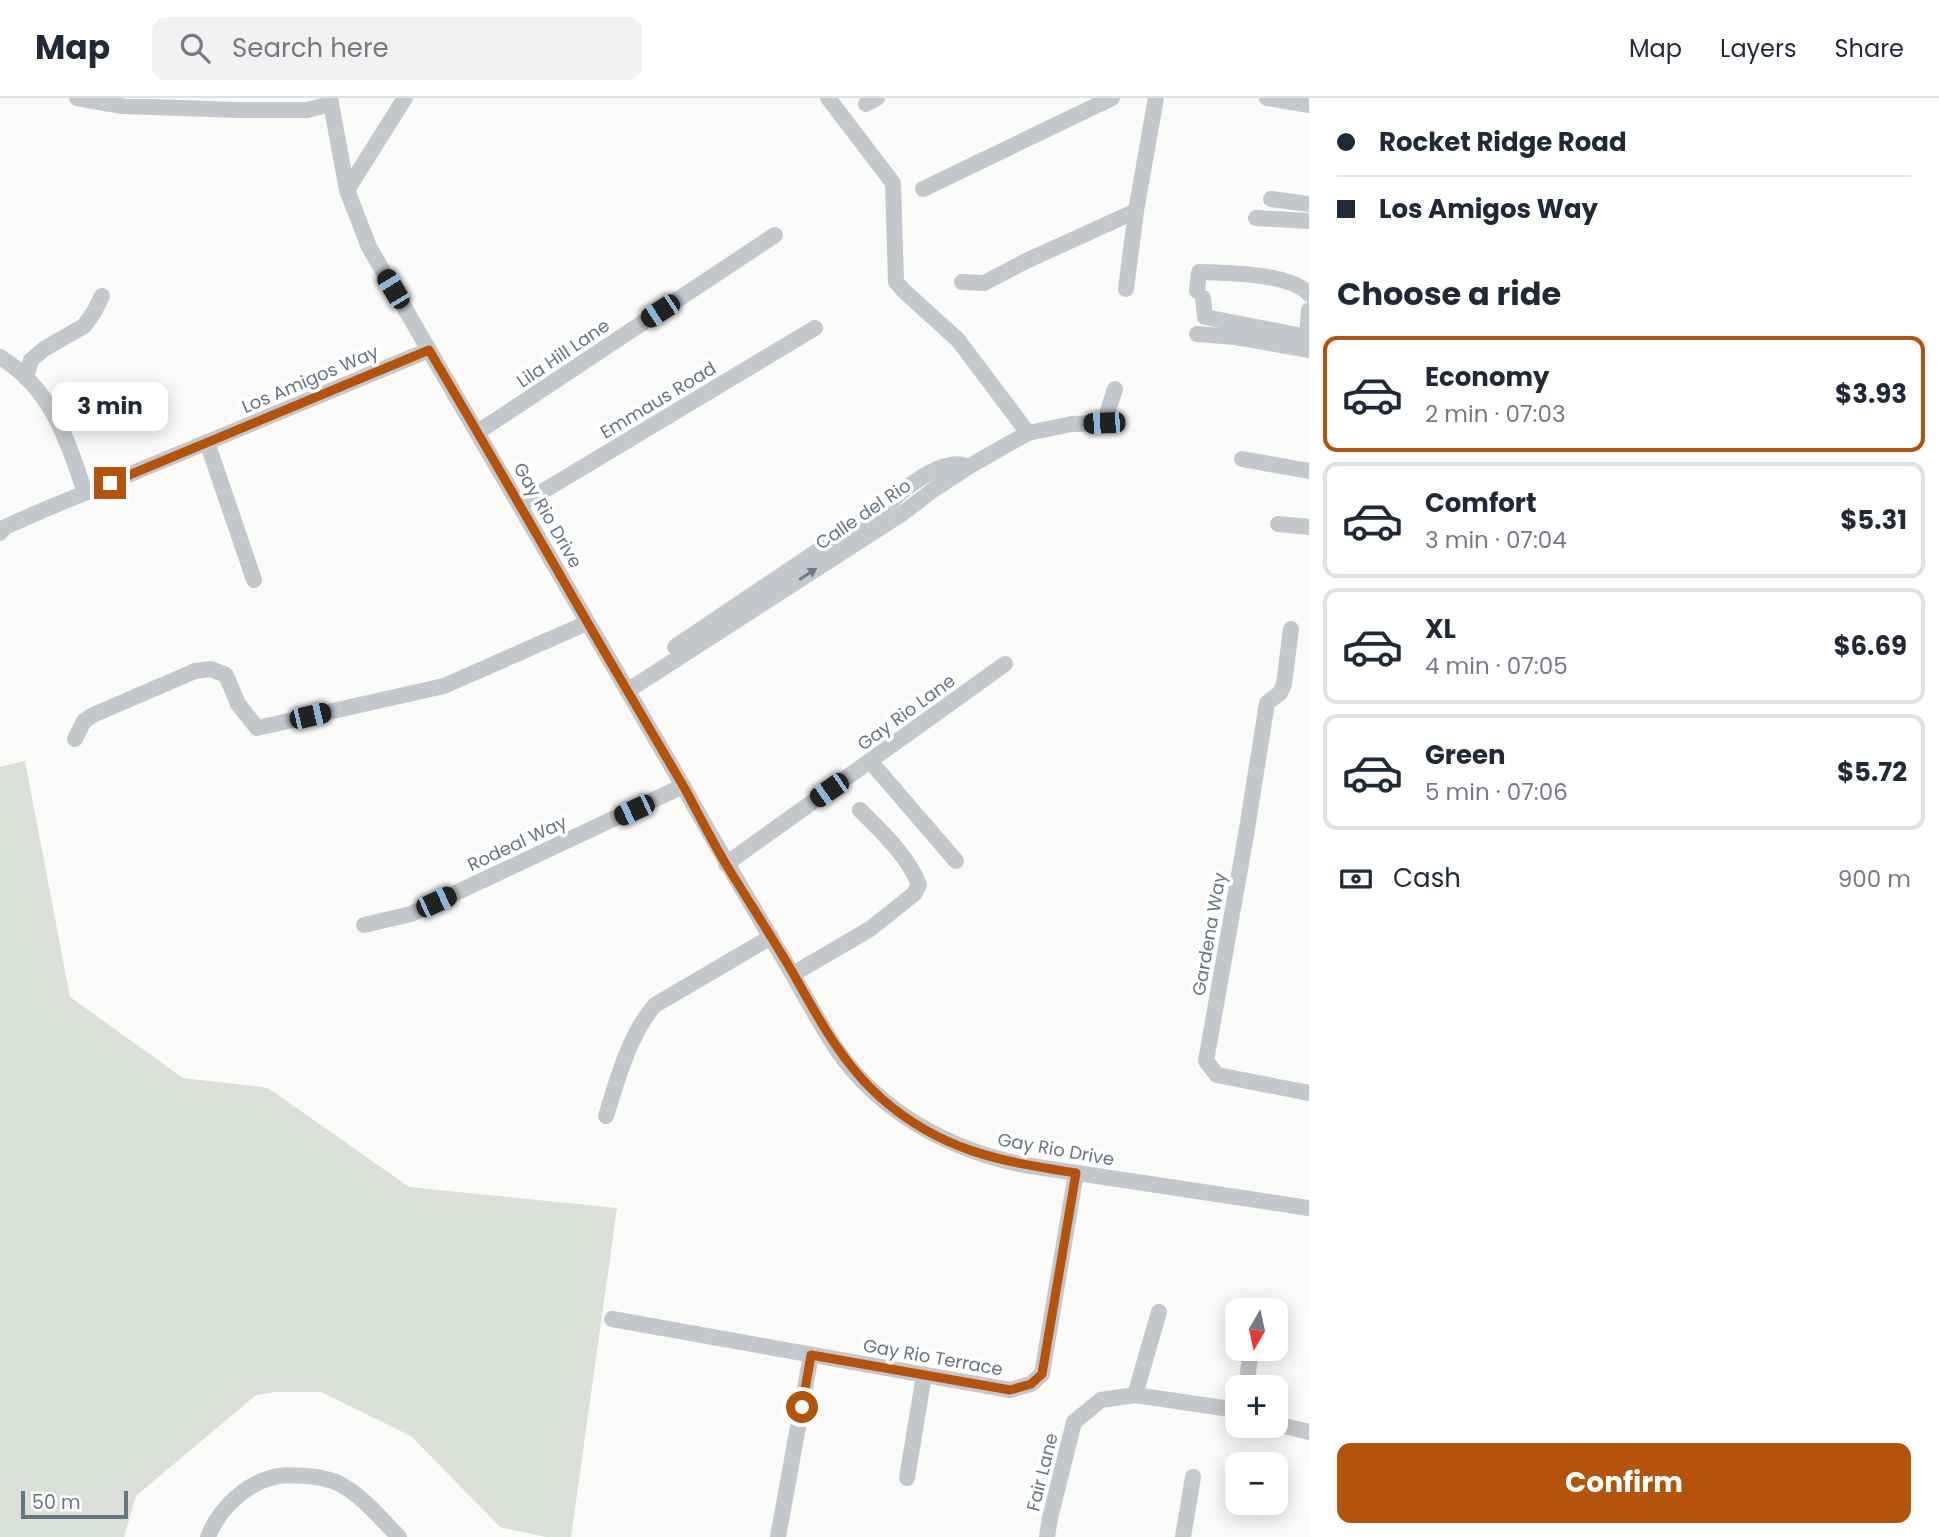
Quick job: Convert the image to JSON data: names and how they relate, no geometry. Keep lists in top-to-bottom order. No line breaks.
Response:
{"streets":{"street":["Lila Hill Lane","Los Amigos Way","Emmaus Road","Calle del Rio","Gay Rio Drive","Gay Rio Lane","Rodeal Way","Gardena Way","Gay Rio Terrace","Fair Lane"]},"crossings":[["Lila Hill Lane","Gay Rio Drive"],["Los Amigos Way","Gay Rio Drive"],["Emmaus Road","Gay Rio Drive"],["Calle del Rio","Gay Rio Drive"],["Gay Rio Drive","Gay Rio Lane"],["Gay Rio Drive","Rodeal Way"],["Gay Rio Drive","Gay Rio Terrace"]],"scale_bar":"50 m","north":"bottom","page":{"header":"Map","search":"Search here","nav":["Map","Layers","Share"],"banner":["Rocket Ridge Road","Los Amigos Way"],"heading":"Choose a ride","list":[{"name":"Economy","note":"2 min · 07:03","value":"$3.93"},{"name":"Comfort","note":"3 min · 07:04","value":"$5.31"},{"name":"XL","note":"4 min · 07:05","value":"$6.69"},{"name":"Green","note":"5 min · 07:06","value":"$5.72"}],"bubble":"3 min","pay":["Cash","900 m"],"map_buttons":["+","−"],"buttons":"Confirm","scale":"50 m"}}
